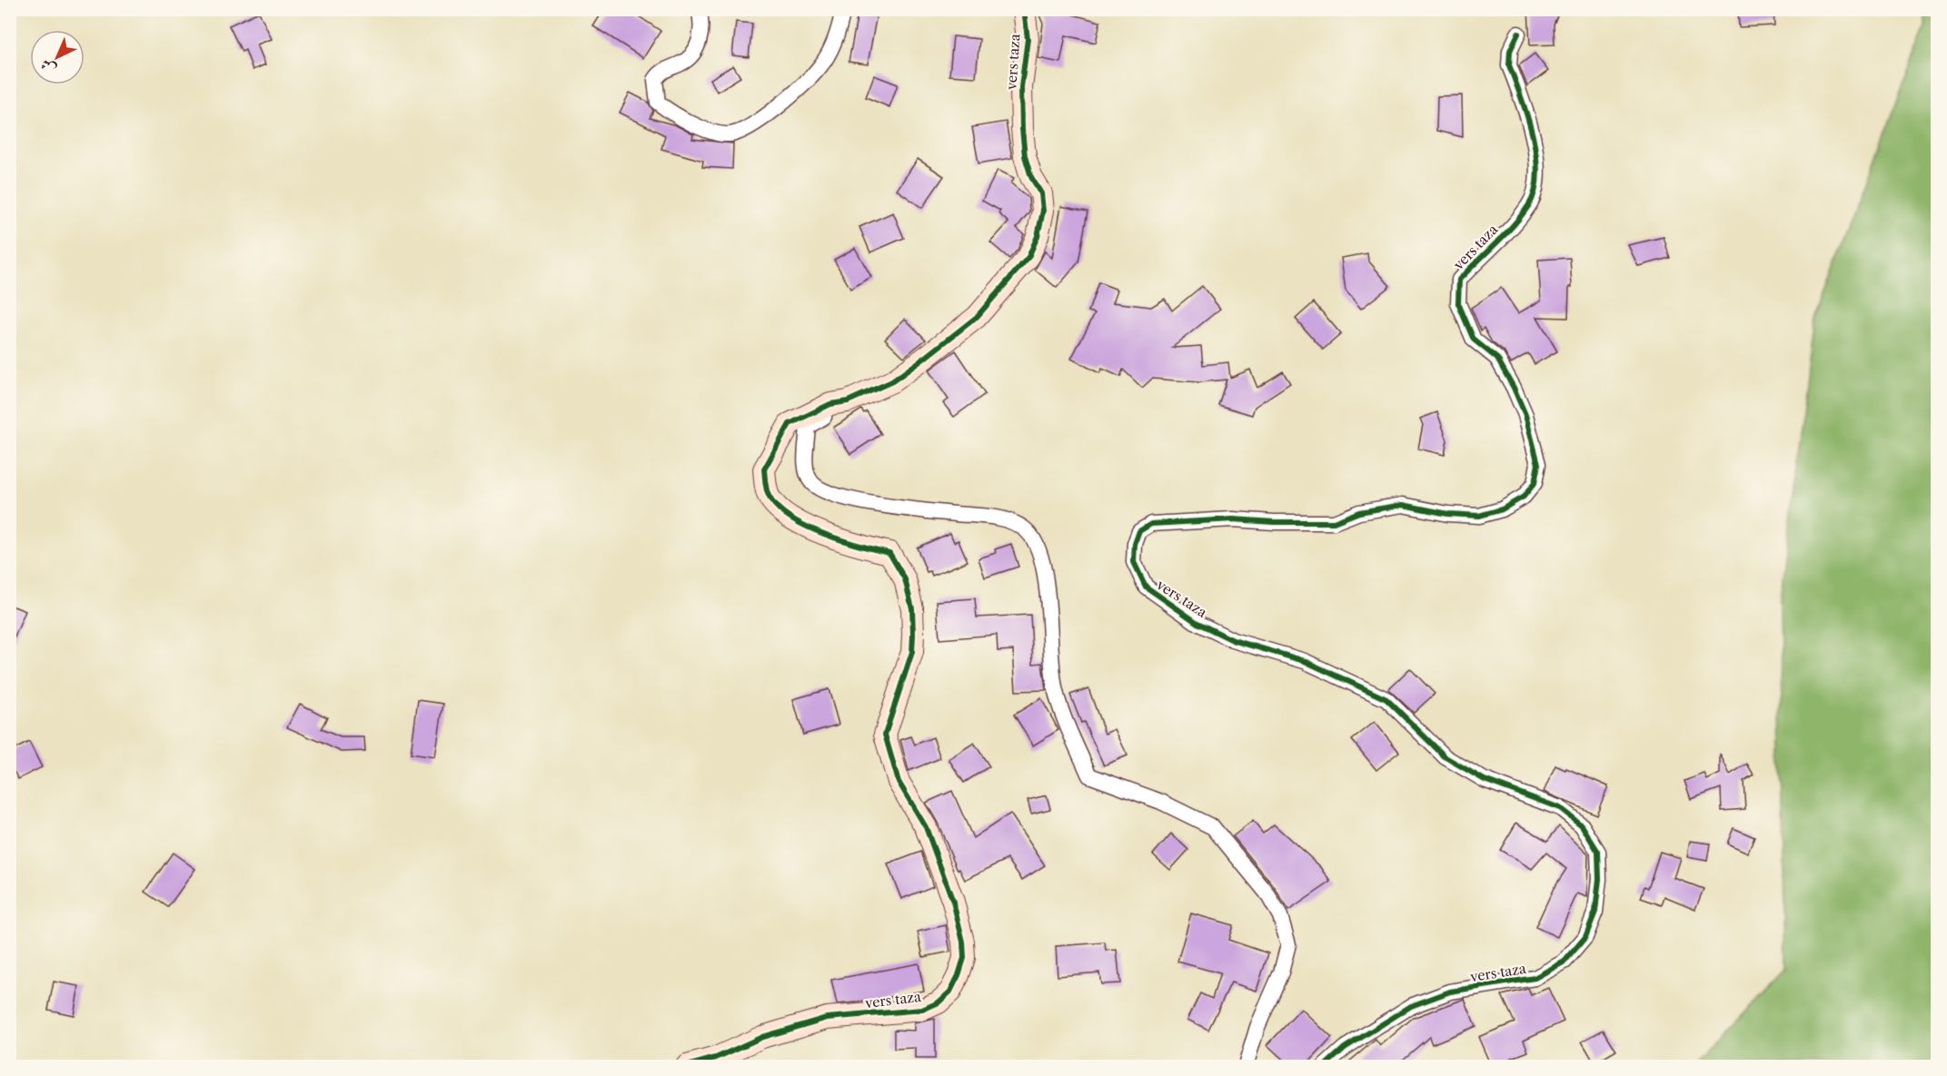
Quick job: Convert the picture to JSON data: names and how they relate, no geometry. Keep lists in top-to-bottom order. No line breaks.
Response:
{"streets":{"street":["vers taza"]},"north":"bottom left"}
